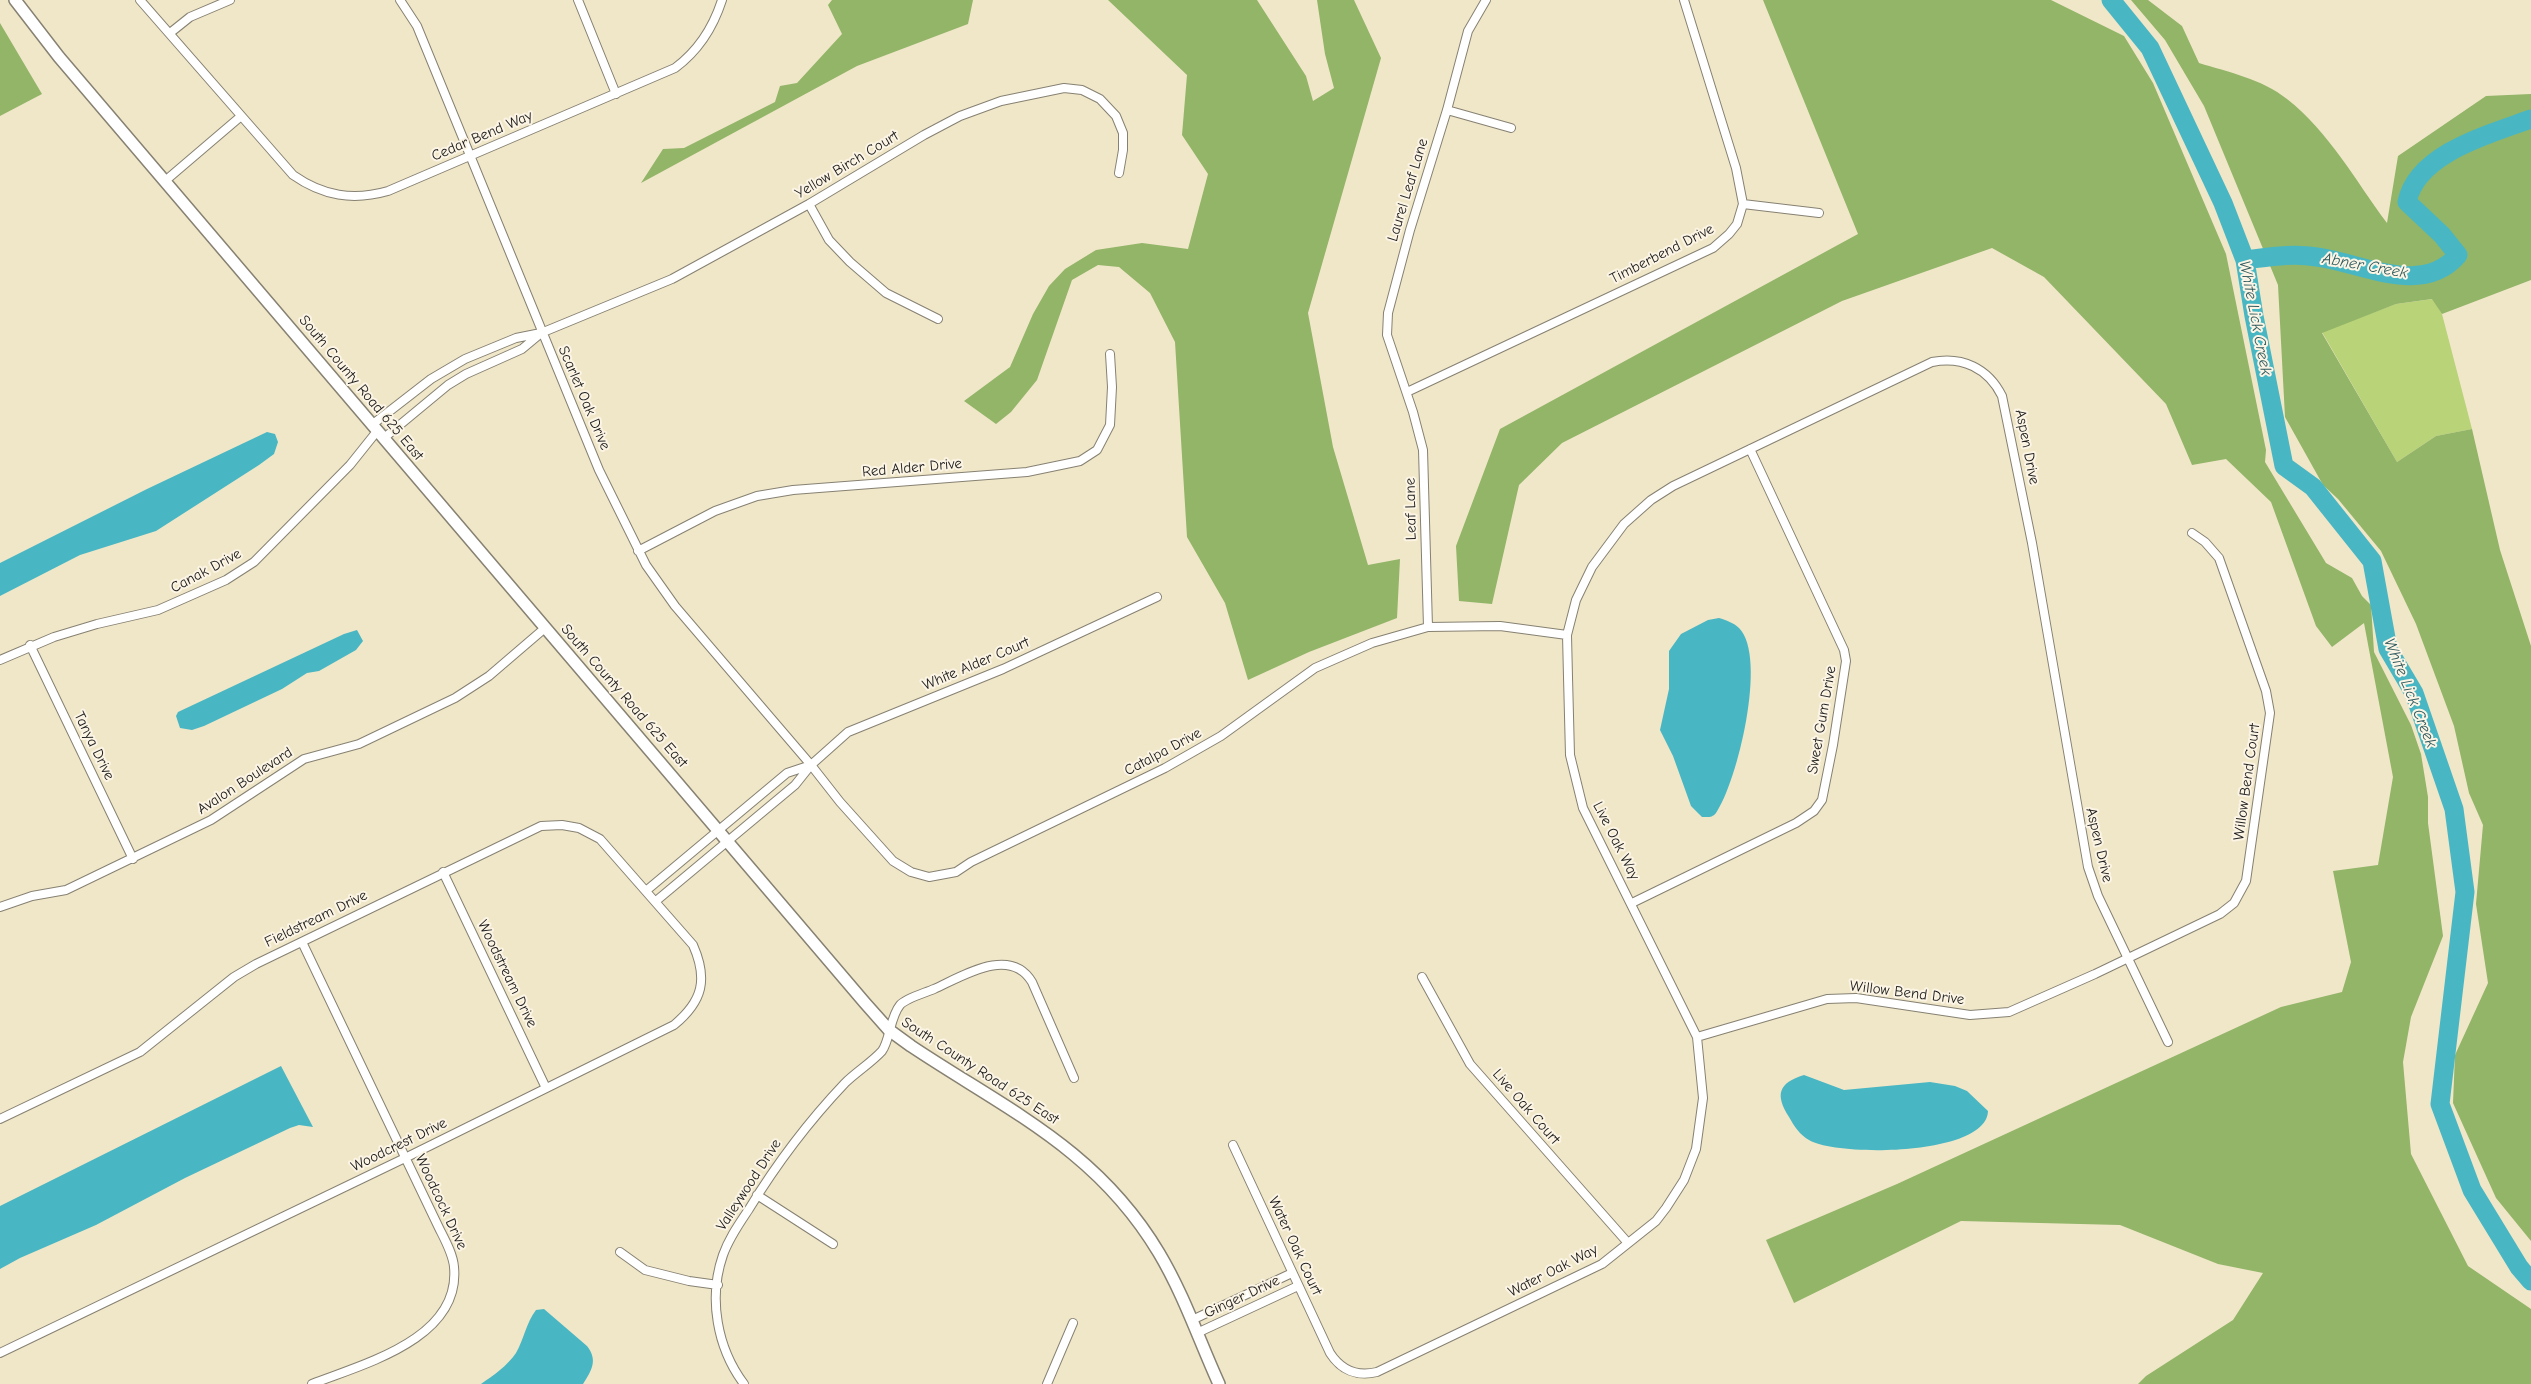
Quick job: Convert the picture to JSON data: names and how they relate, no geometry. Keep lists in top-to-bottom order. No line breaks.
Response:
{"streets":{"street":["Cedar Bend Way","Yellow Birch Court","Laurel Leaf Lane","Timberbend Drive","South County Road 625 East","Scarlet Oak Drive","Aspen Drive","Red Alder Drive","Leaf Lane","Canak Drive","White Alder Court","Sweet Gum Drive","Tanya Drive","Catalpa Drive","Avalon Boulevard","Willow Bend Court","Live Oak Way","Fieldstream Drive","Woodstream Drive","Willow Bend Drive","Live Oak Court","Woodcrest Drive","Valleywood Drive","Woodcock Drive","Water Oak Court","Water Oak Way","Ginger Drive"]},"crossings":[["Cedar Bend Way","Scarlet Oak Drive"],["Yellow Birch Court","South County Road 625 East"],["Yellow Birch Court","Scarlet Oak Drive"],["Yellow Birch Court","Canak Drive"],["Laurel Leaf Lane","Timberbend Drive"],["Laurel Leaf Lane","Leaf Lane"],["Timberbend Drive","Leaf Lane"],["South County Road 625 East","Canak Drive"],["South County Road 625 East","White Alder Court"],["South County Road 625 East","Avalon Boulevard"],["South County Road 625 East","Valleywood Drive"],["South County Road 625 East","Ginger Drive"],["Scarlet Oak Drive","Red Alder Drive"],["Scarlet Oak Drive","White Alder Court"],["Scarlet Oak Drive","Catalpa Drive"],["Aspen Drive","Sweet Gum Drive"],["Aspen Drive","Catalpa Drive"],["Aspen Drive","Willow Bend Court"],["Aspen Drive","Live Oak Way"],["Aspen Drive","Willow Bend Drive"],["Leaf Lane","Catalpa Drive"],["Canak Drive","Tanya Drive"],["White Alder Court","Catalpa Drive"],["Sweet Gum Drive","Live Oak Way"],["Tanya Drive","Avalon Boulevard"],["Catalpa Drive","Live Oak Way"],["Willow Bend Court","Willow Bend Drive"],["Live Oak Way","Willow Bend Drive"],["Live Oak Way","Water Oak Way"],["Fieldstream Drive","Woodstream Drive"],["Fieldstream Drive","Woodcrest Drive"],["Fieldstream Drive","Woodcock Drive"],["Woodstream Drive","Woodcrest Drive"],["Willow Bend Drive","Water Oak Way"],["Live Oak Court","Water Oak Way"],["Woodcrest Drive","Woodcock Drive"],["Water Oak Court","Water Oak Way"],["Water Oak Court","Ginger Drive"]],"water":["Abner Creek","White Lick Creek"]}
